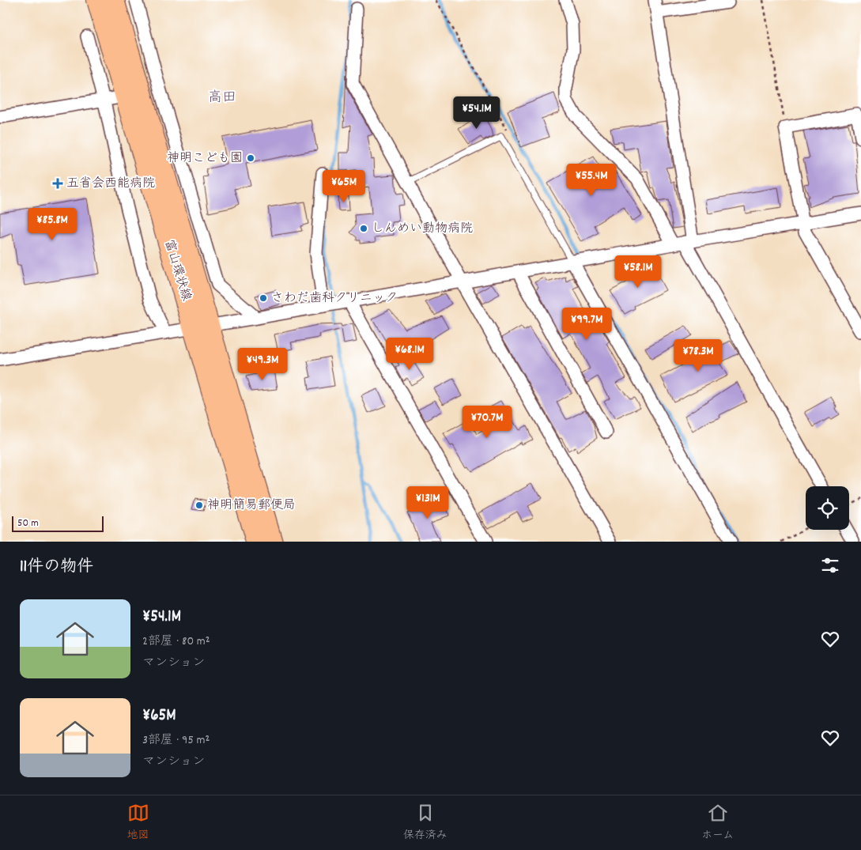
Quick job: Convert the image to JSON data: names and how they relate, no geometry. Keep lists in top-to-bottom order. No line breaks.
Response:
{"streets":{"main road":["富山環状線"]},"districts":["高田"],"places":{"other":["神明こども園","しんめい動物病院","さわだ歯科クリニック","神明簡易郵便局"],"health":["五省会西能病院"]},"scale_bar":"50 m","page":{"price":["¥54.1M","¥55.4M","¥65M","¥85.8M","¥58.1M","¥99.7M","¥68.1M","¥78.3M","¥49.3M","¥70.7M","¥131M"],"scale":"50 m","heading":"11件の物件","list":[{"name":"¥54.1M","note":"2部屋 · 80 m² · マンション"},{"name":"¥65M","note":"3部屋 · 95 m² · マンション"}],"tabs":["地図","保存済み","ホーム"]}}
